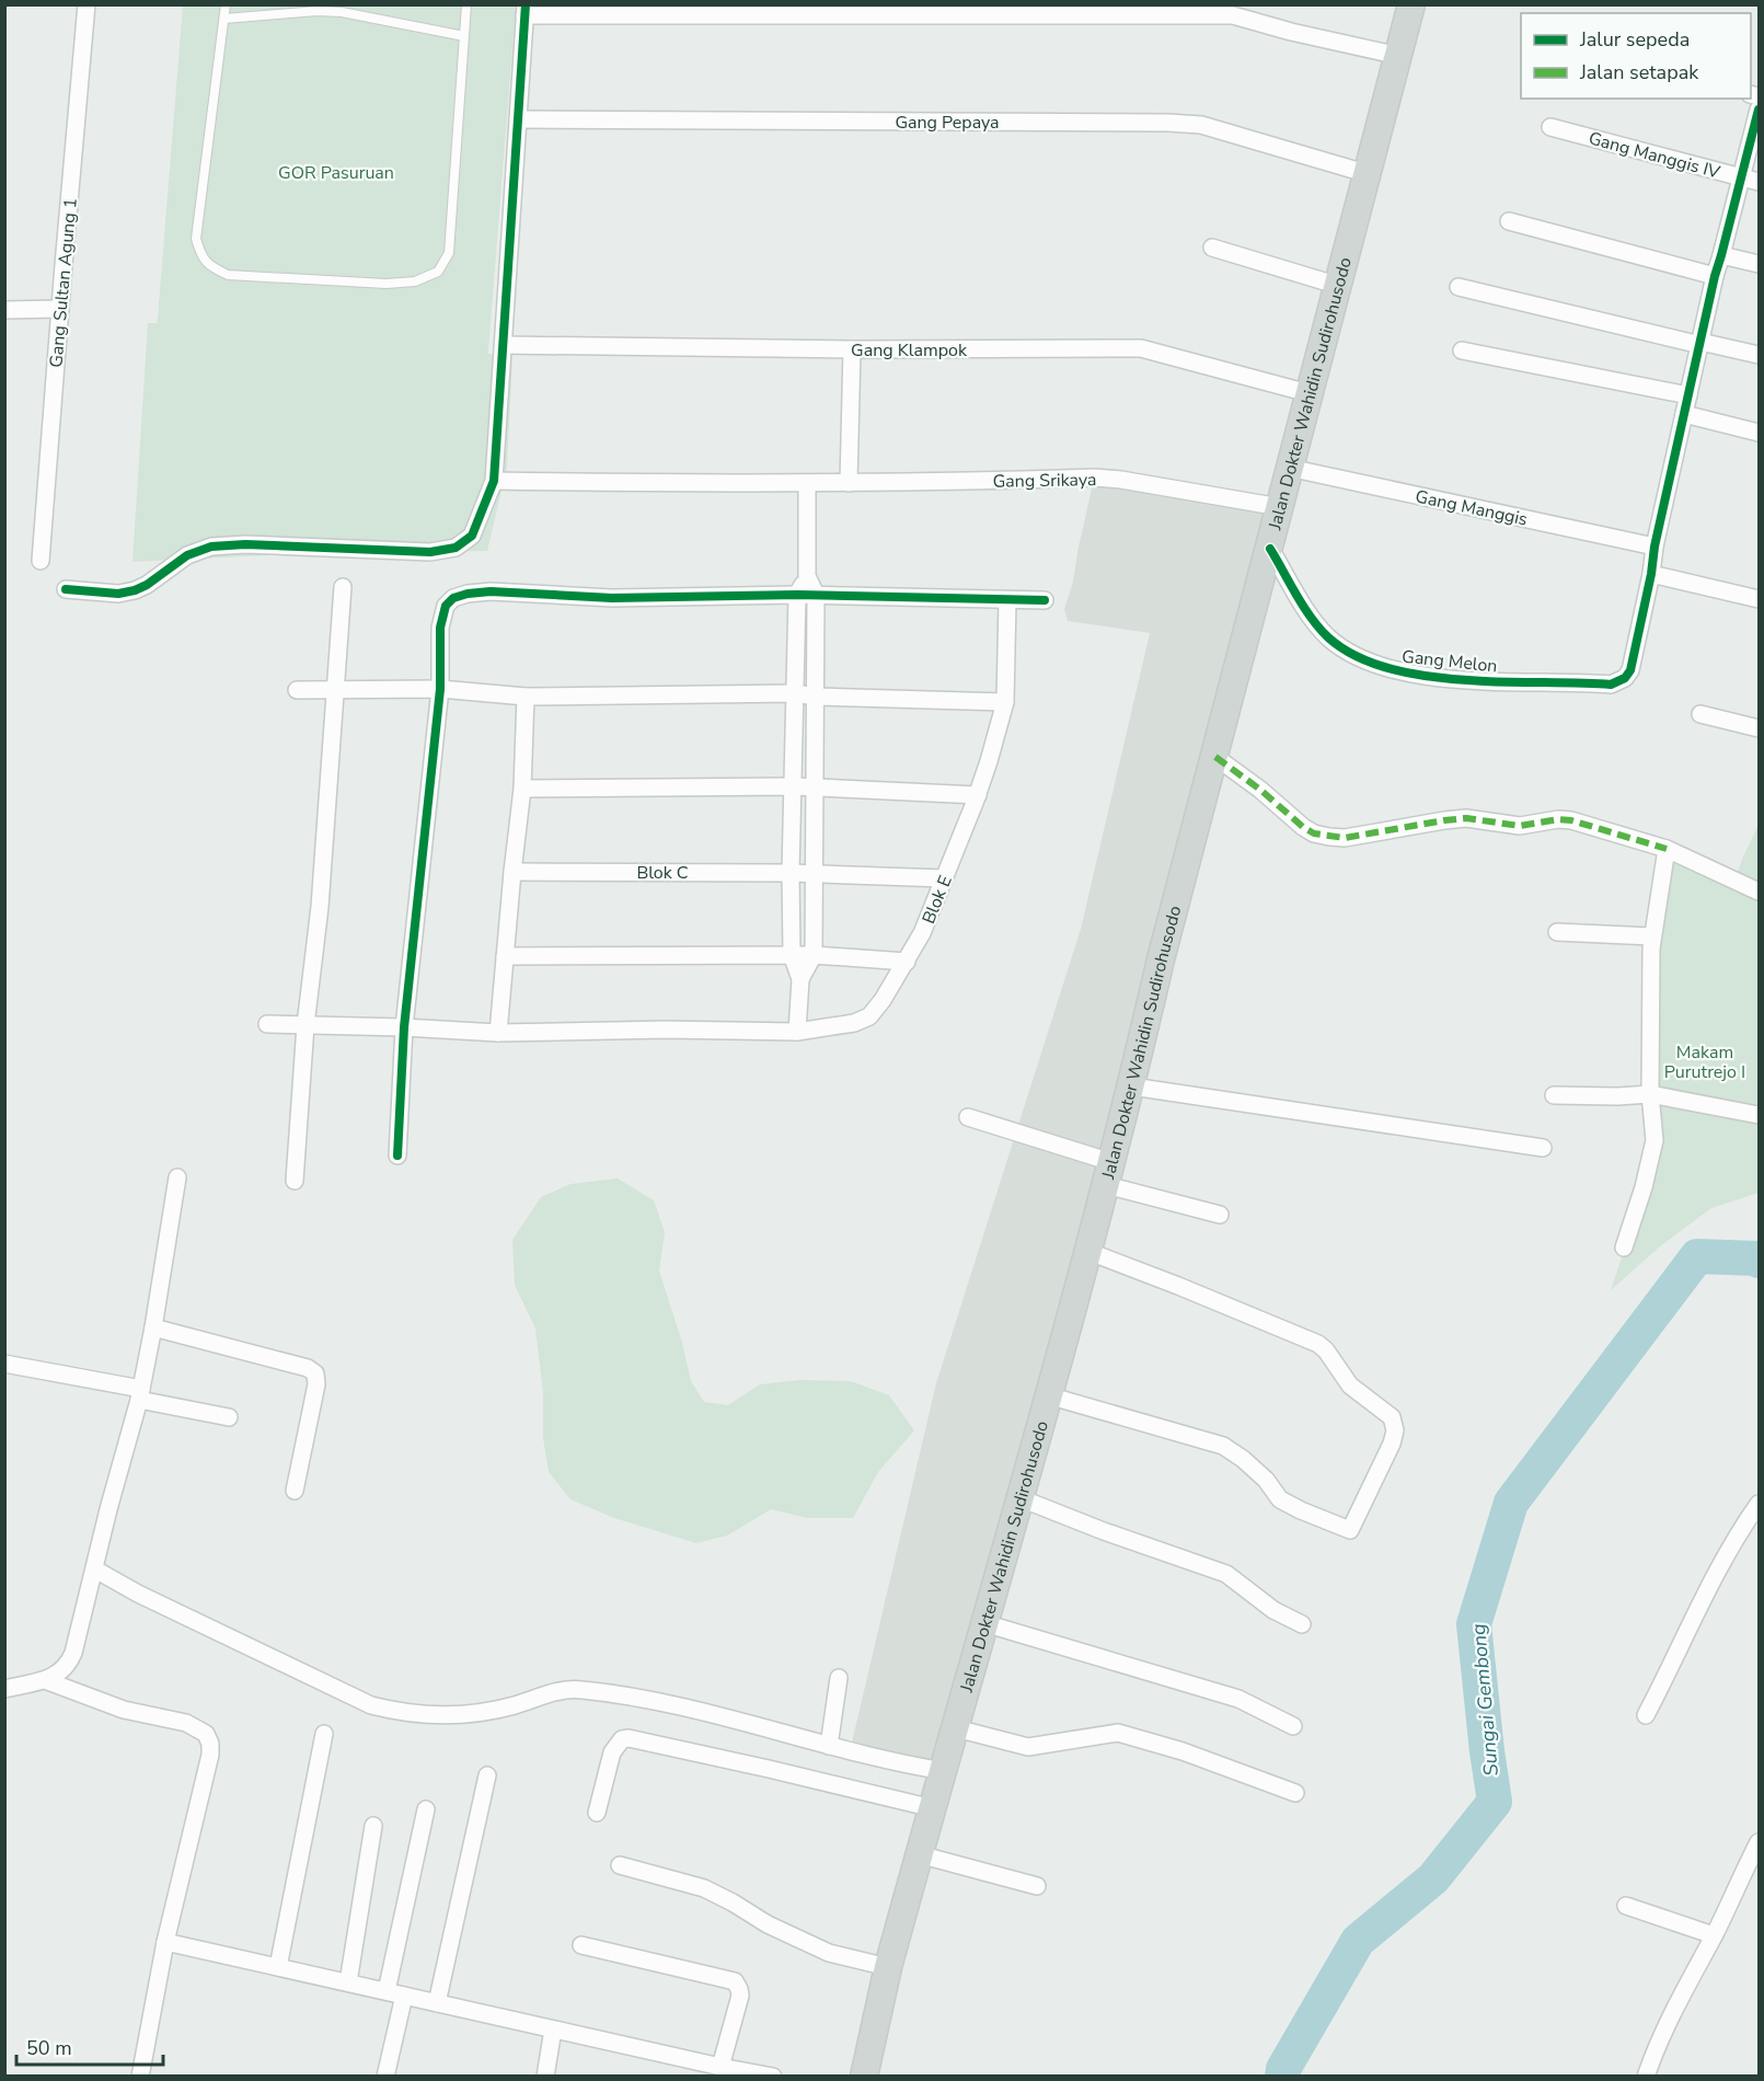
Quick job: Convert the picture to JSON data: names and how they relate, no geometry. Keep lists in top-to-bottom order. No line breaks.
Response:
{"streets":{"main road":["Jalan Dokter Wahidin Sudirohusodo"],"street":["Gang Pepaya","Gang Manggis IV","Gang Sultan Agung 1","Gang Klampok","Gang Srikaya","Gang Manggis","Gang Melon","Blok C","Blok E"]},"crossings":[["Gang Pepaya","Jalan Dokter Wahidin Sudirohusodo"],["Gang Klampok","Jalan Dokter Wahidin Sudirohusodo"],["Jalan Dokter Wahidin Sudirohusodo","Gang Srikaya"],["Jalan Dokter Wahidin Sudirohusodo","Gang Manggis"],["Jalan Dokter Wahidin Sudirohusodo","Gang Melon"],["Blok C","Blok E"]],"water":["Sungai Gembong"],"parks":["GOR Pasuruan","Makam Purutrejo I"],"legend":["Jalur sepeda","Jalan setapak"],"scale_bar":"50 m"}
